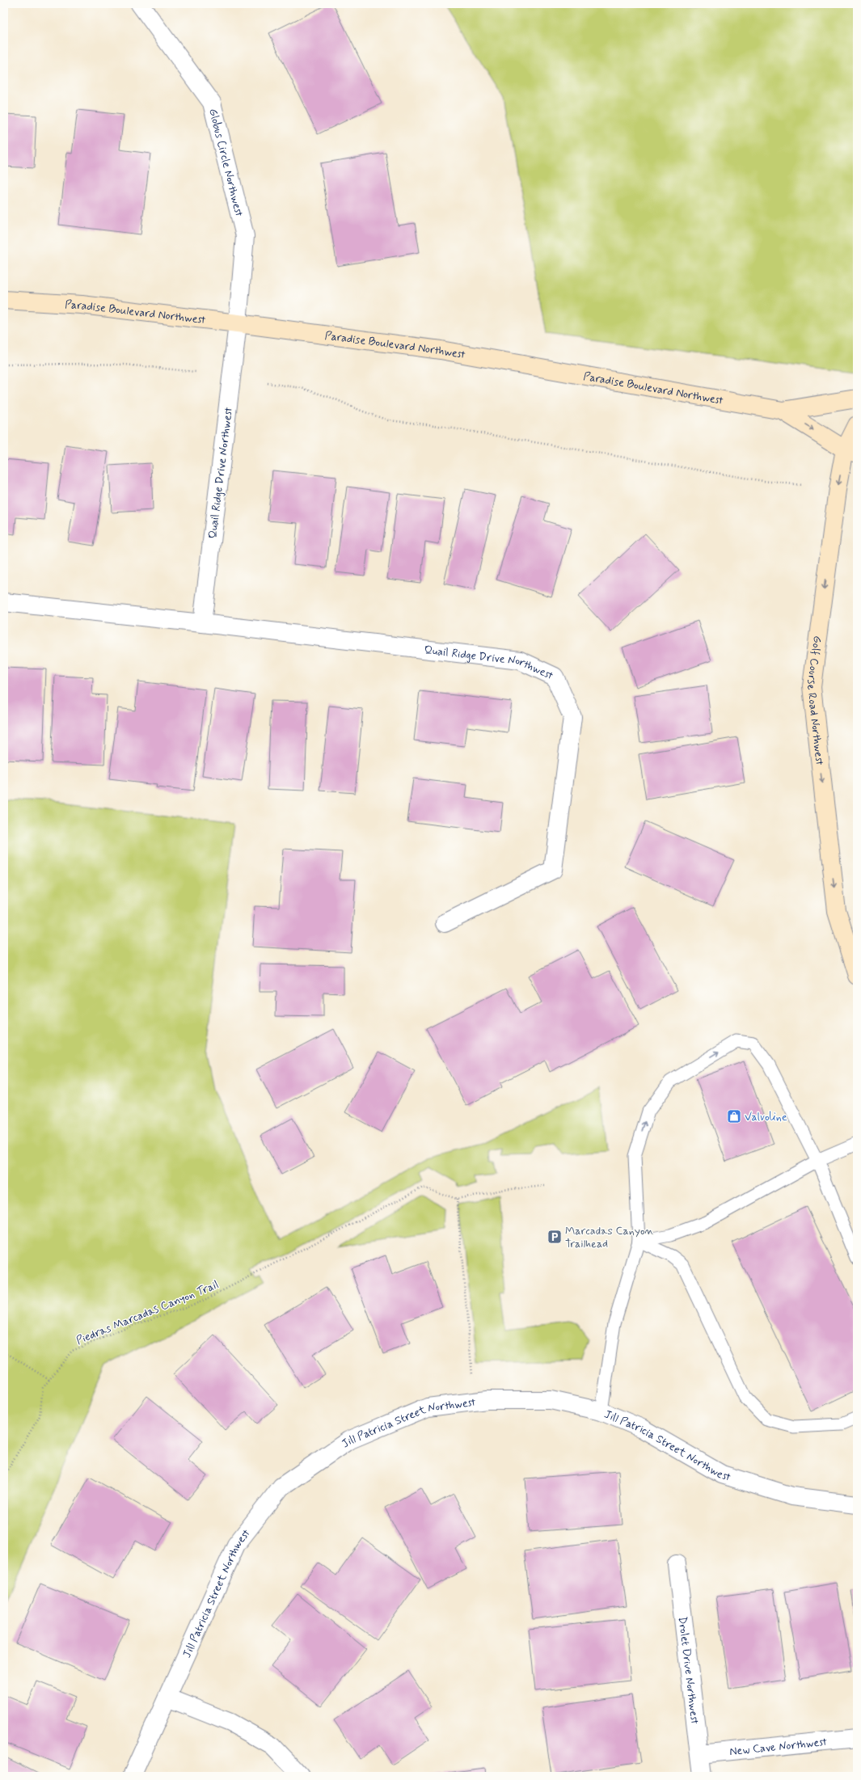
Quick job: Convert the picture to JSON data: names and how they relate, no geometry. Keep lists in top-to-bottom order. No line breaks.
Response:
{"streets":{"street":["Globus Circle Northwest","Paradise Boulevard Northwest","Quail Ridge Drive Northwest","Golf Course Road Northwest","Jill Patricia Street Northwest","Drolet Drive Northwest","New Cave Northwest"],"path":["Piedras Marcadas Canyon Trail"]},"crossings":[["Globus Circle Northwest","Paradise Boulevard Northwest"],["Globus Circle Northwest","Quail Ridge Drive Northwest"],["Paradise Boulevard Northwest","Quail Ridge Drive Northwest"],["Paradise Boulevard Northwest","Golf Course Road Northwest"],["Drolet Drive Northwest","New Cave Northwest"]],"one_way":["Golf Course Road Northwest"],"places":{"shop":["Valvoline"],"parking":["Marcadas Canyon Trailhead"]}}
